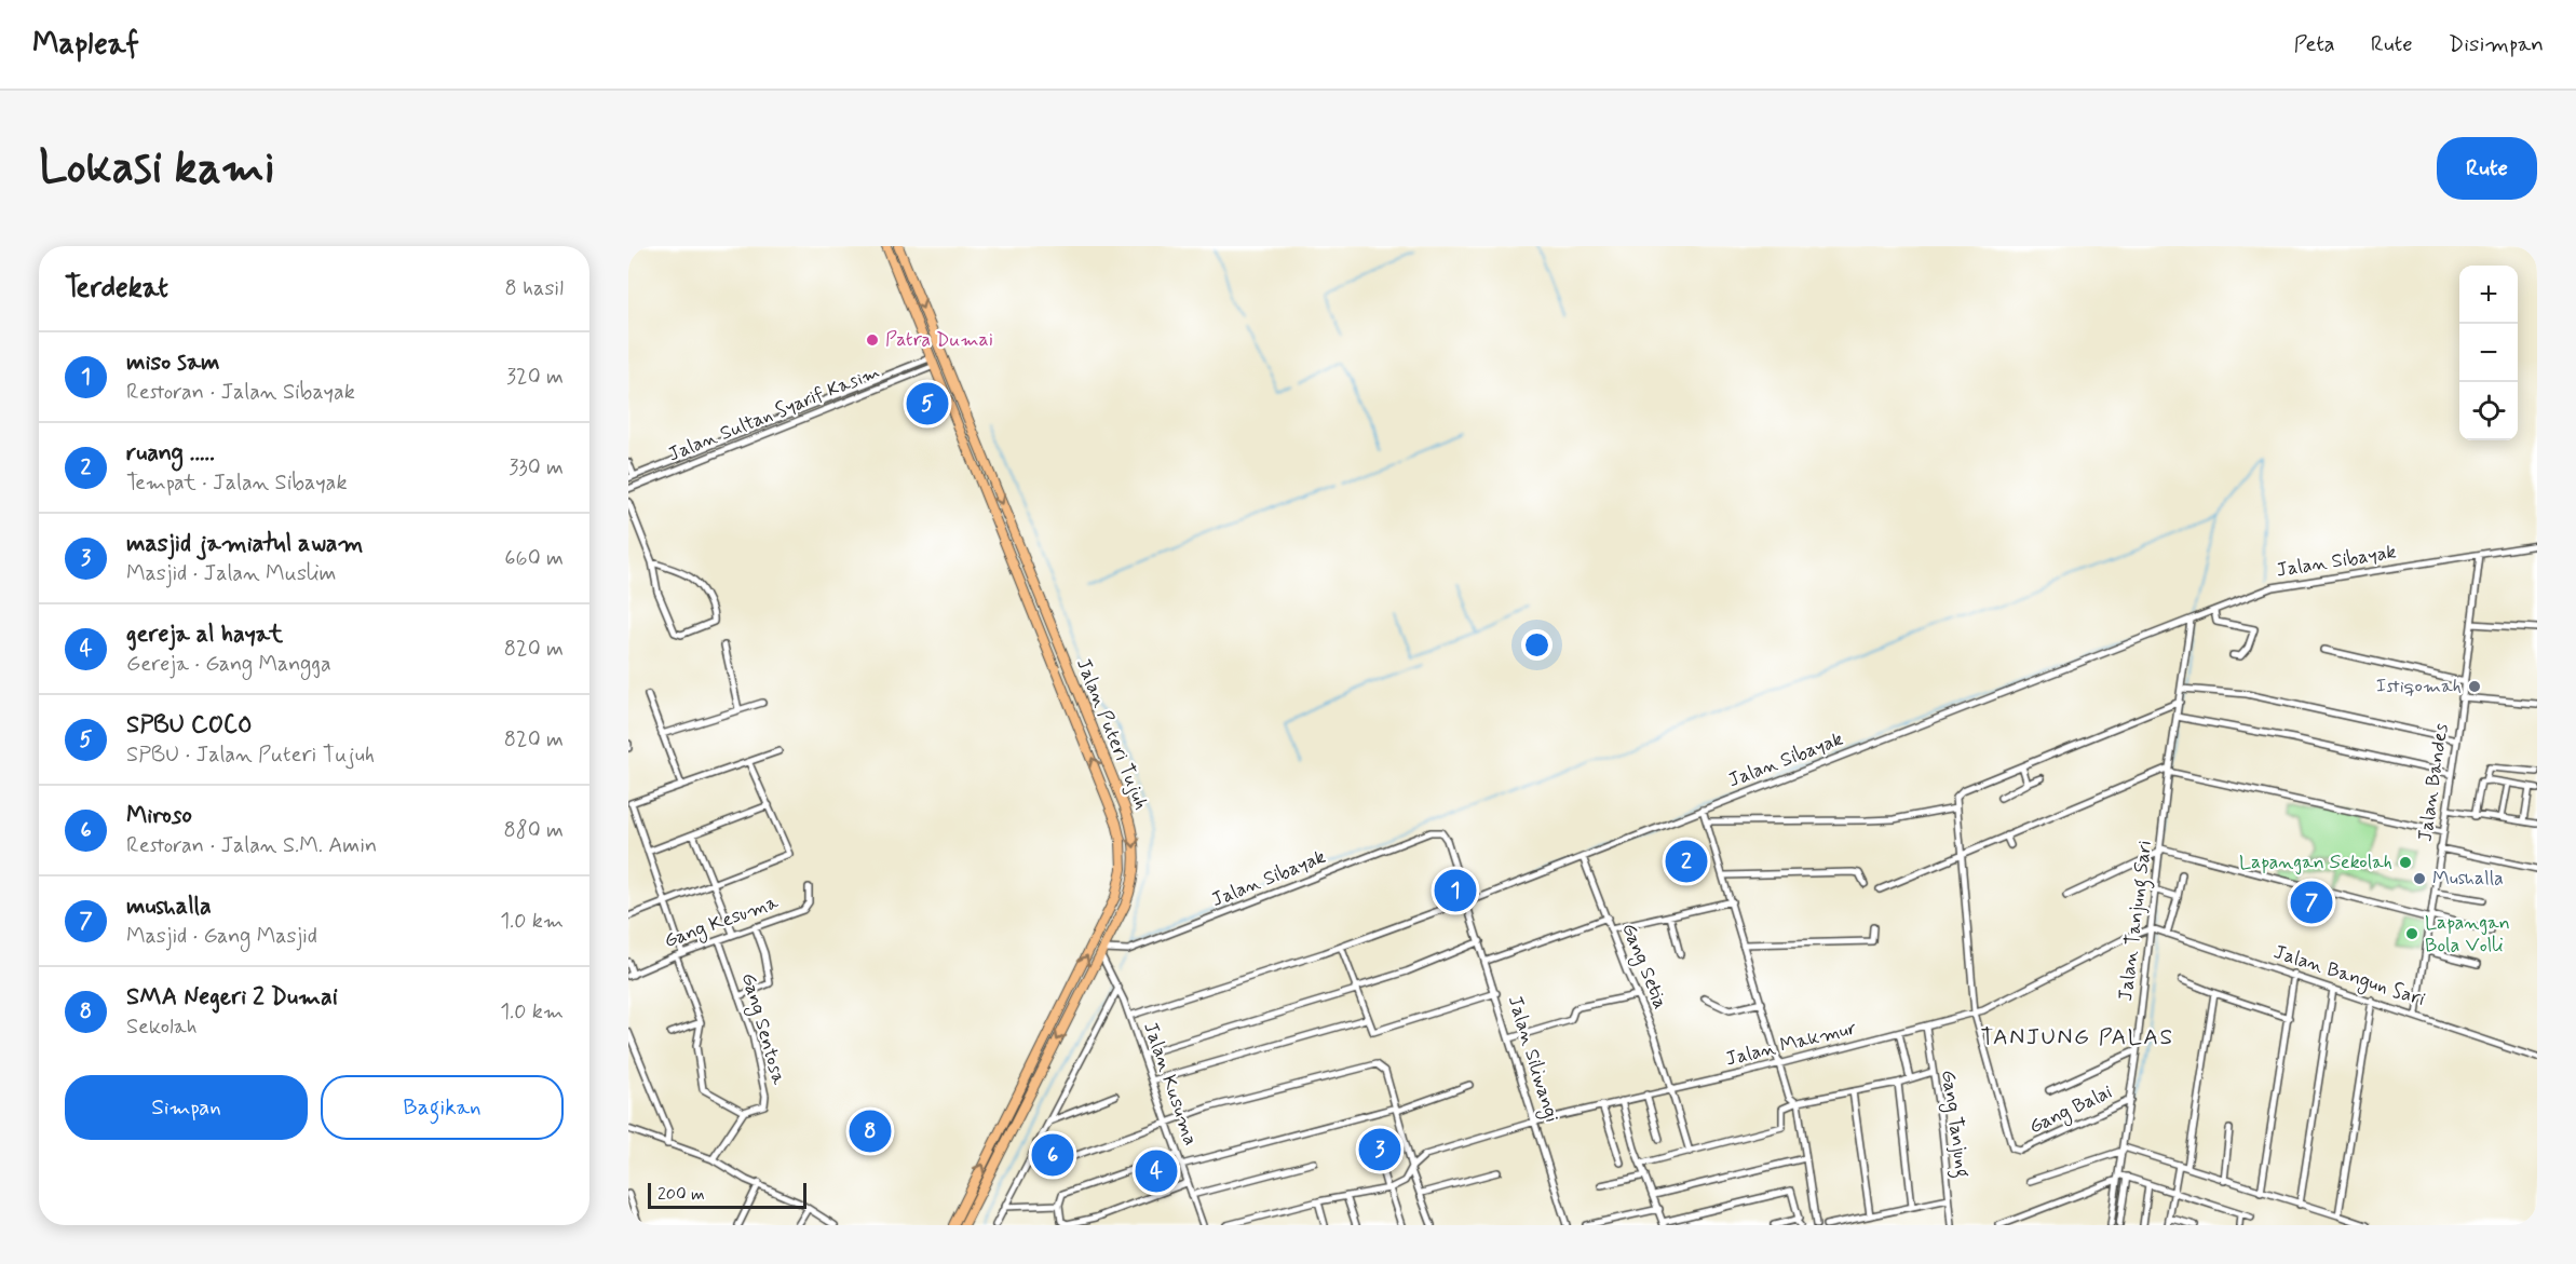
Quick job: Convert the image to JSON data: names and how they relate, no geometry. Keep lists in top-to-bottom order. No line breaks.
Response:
{"streets":{"highway":["Jalan Puteri Tujuh"],"street":["Jalan Sultan Syarif Kasim","Jalan Sibayak","Jalan Bandes","Jalan Tanjung Sari","Gang Kesuma","Gang Setia","Jalan Bangun Sari","Gang Sentosa","Jalan Makmur","Jalan Siliwangi","Jalan Kusuma","Gang Balai","Gang Tanjung"]},"crossings":[["Jalan Sultan Syarif Kasim","Jalan Puteri Tujuh"],["Jalan Sibayak","Jalan Puteri Tujuh"],["Jalan Sibayak","Jalan Bandes"],["Jalan Sibayak","Jalan Tanjung Sari"],["Jalan Sibayak","Gang Setia"],["Jalan Sibayak","Jalan Siliwangi"],["Jalan Sibayak","Jalan Kusuma"],["Jalan Puteri Tujuh","Jalan Kusuma"],["Jalan Bandes","Jalan Bangun Sari"],["Jalan Tanjung Sari","Jalan Bangun Sari"],["Jalan Tanjung Sari","Jalan Makmur"],["Jalan Tanjung Sari","Gang Balai"],["Gang Kesuma","Gang Sentosa"],["Gang Setia","Jalan Makmur"],["Jalan Bangun Sari","Jalan Makmur"],["Jalan Makmur","Jalan Siliwangi"],["Jalan Makmur","Gang Balai"],["Jalan Makmur","Gang Tanjung"]],"districts":["TANJUNG PALAS"],"places":["Patra Dumai","Istiqomah","Lapangan Sekolah","Mushalla","Lapangan Bola Volli"],"scale_bar":"200 m","page":{"header":"Mapleaf","nav":["Peta","Rute","Disimpan"],"buttons":["Rute",["Simpan","Bagikan"]],"title":"Lokasi kami","heading":["Terdekat","8 hasil"],"map_buttons":["+","−"],"list":[{"mark":"1","name":"miso sam","note":"Restoran · Jalan Sibayak","value":"320 m"},{"mark":"2","name":"ruang .....","note":"Tempat · Jalan Sibayak","value":"330 m"},{"mark":"3","name":"masjid jamiatul awam","note":"Masjid · Jalan Muslim","value":"660 m"},{"mark":"4","name":"gereja al hayat","note":"Gereja · Gang Mangga","value":"820 m"},{"mark":"5","name":"SPBU COCO","note":"SPBU · Jalan Puteri Tujuh","value":"820 m"},{"mark":"6","name":"Miroso","note":"Restoran · Jalan S.M. Amin","value":"880 m"},{"mark":"7","name":"mushalla","note":"Masjid · Gang Masjid","value":"1.0 km"},{"mark":"8","name":"SMA Negeri 2 Dumai","note":"Sekolah","value":"1.0 km"}],"pins":["5","2","1","7","8","3","6","4"],"scale":"200 m"}}
